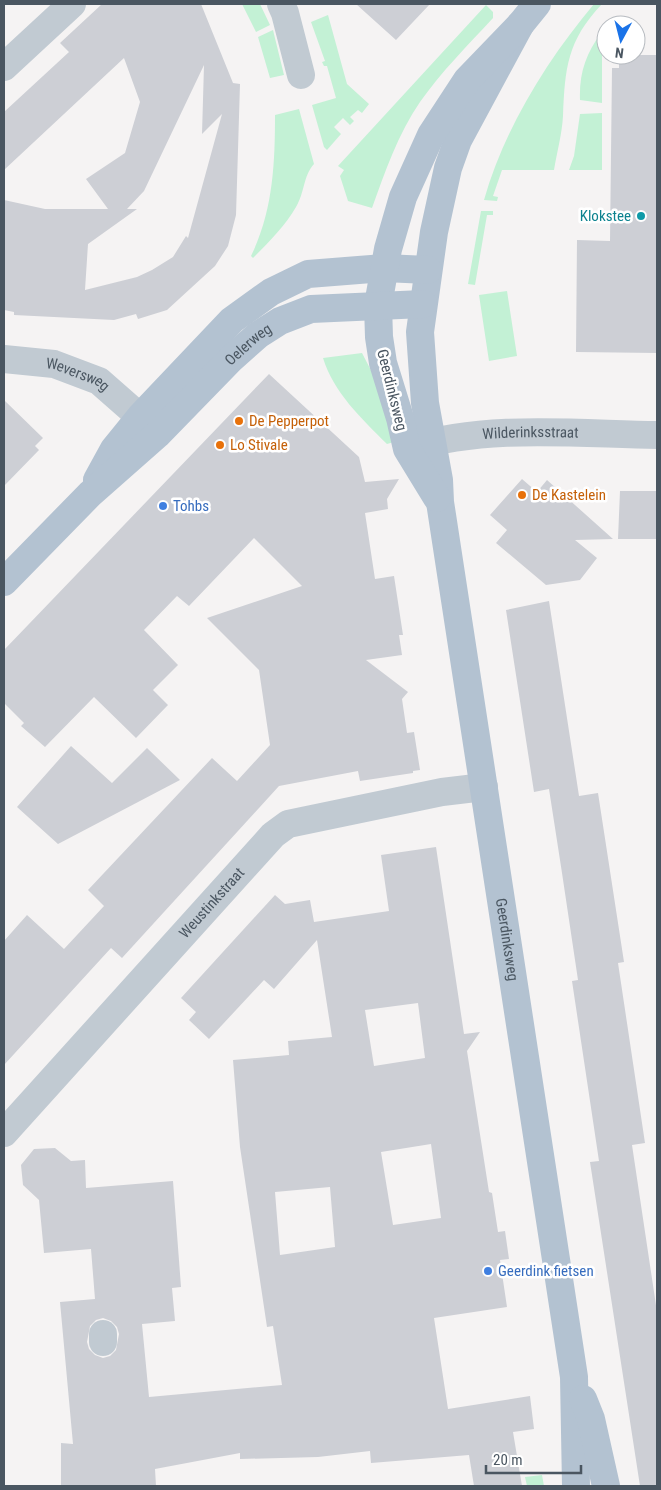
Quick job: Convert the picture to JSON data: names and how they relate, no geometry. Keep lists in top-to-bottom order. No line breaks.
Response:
{"streets":{"main road":["Oelerweg","Geerdinksweg"],"street":["Weversweg","Wilderinksstraat","Weustinkstraat"]},"crossings":[["Oelerweg","Weversweg"],["Oelerweg","Geerdinksweg"],["Geerdinksweg","Wilderinksstraat"],["Geerdinksweg","Weustinkstraat"]],"places":["Klokstee","De Pepperpot","Lo Stivale","De Kastelein","Tohbs","Geerdink fietsen"],"scale_bar":"20 m","north":"bottom"}
